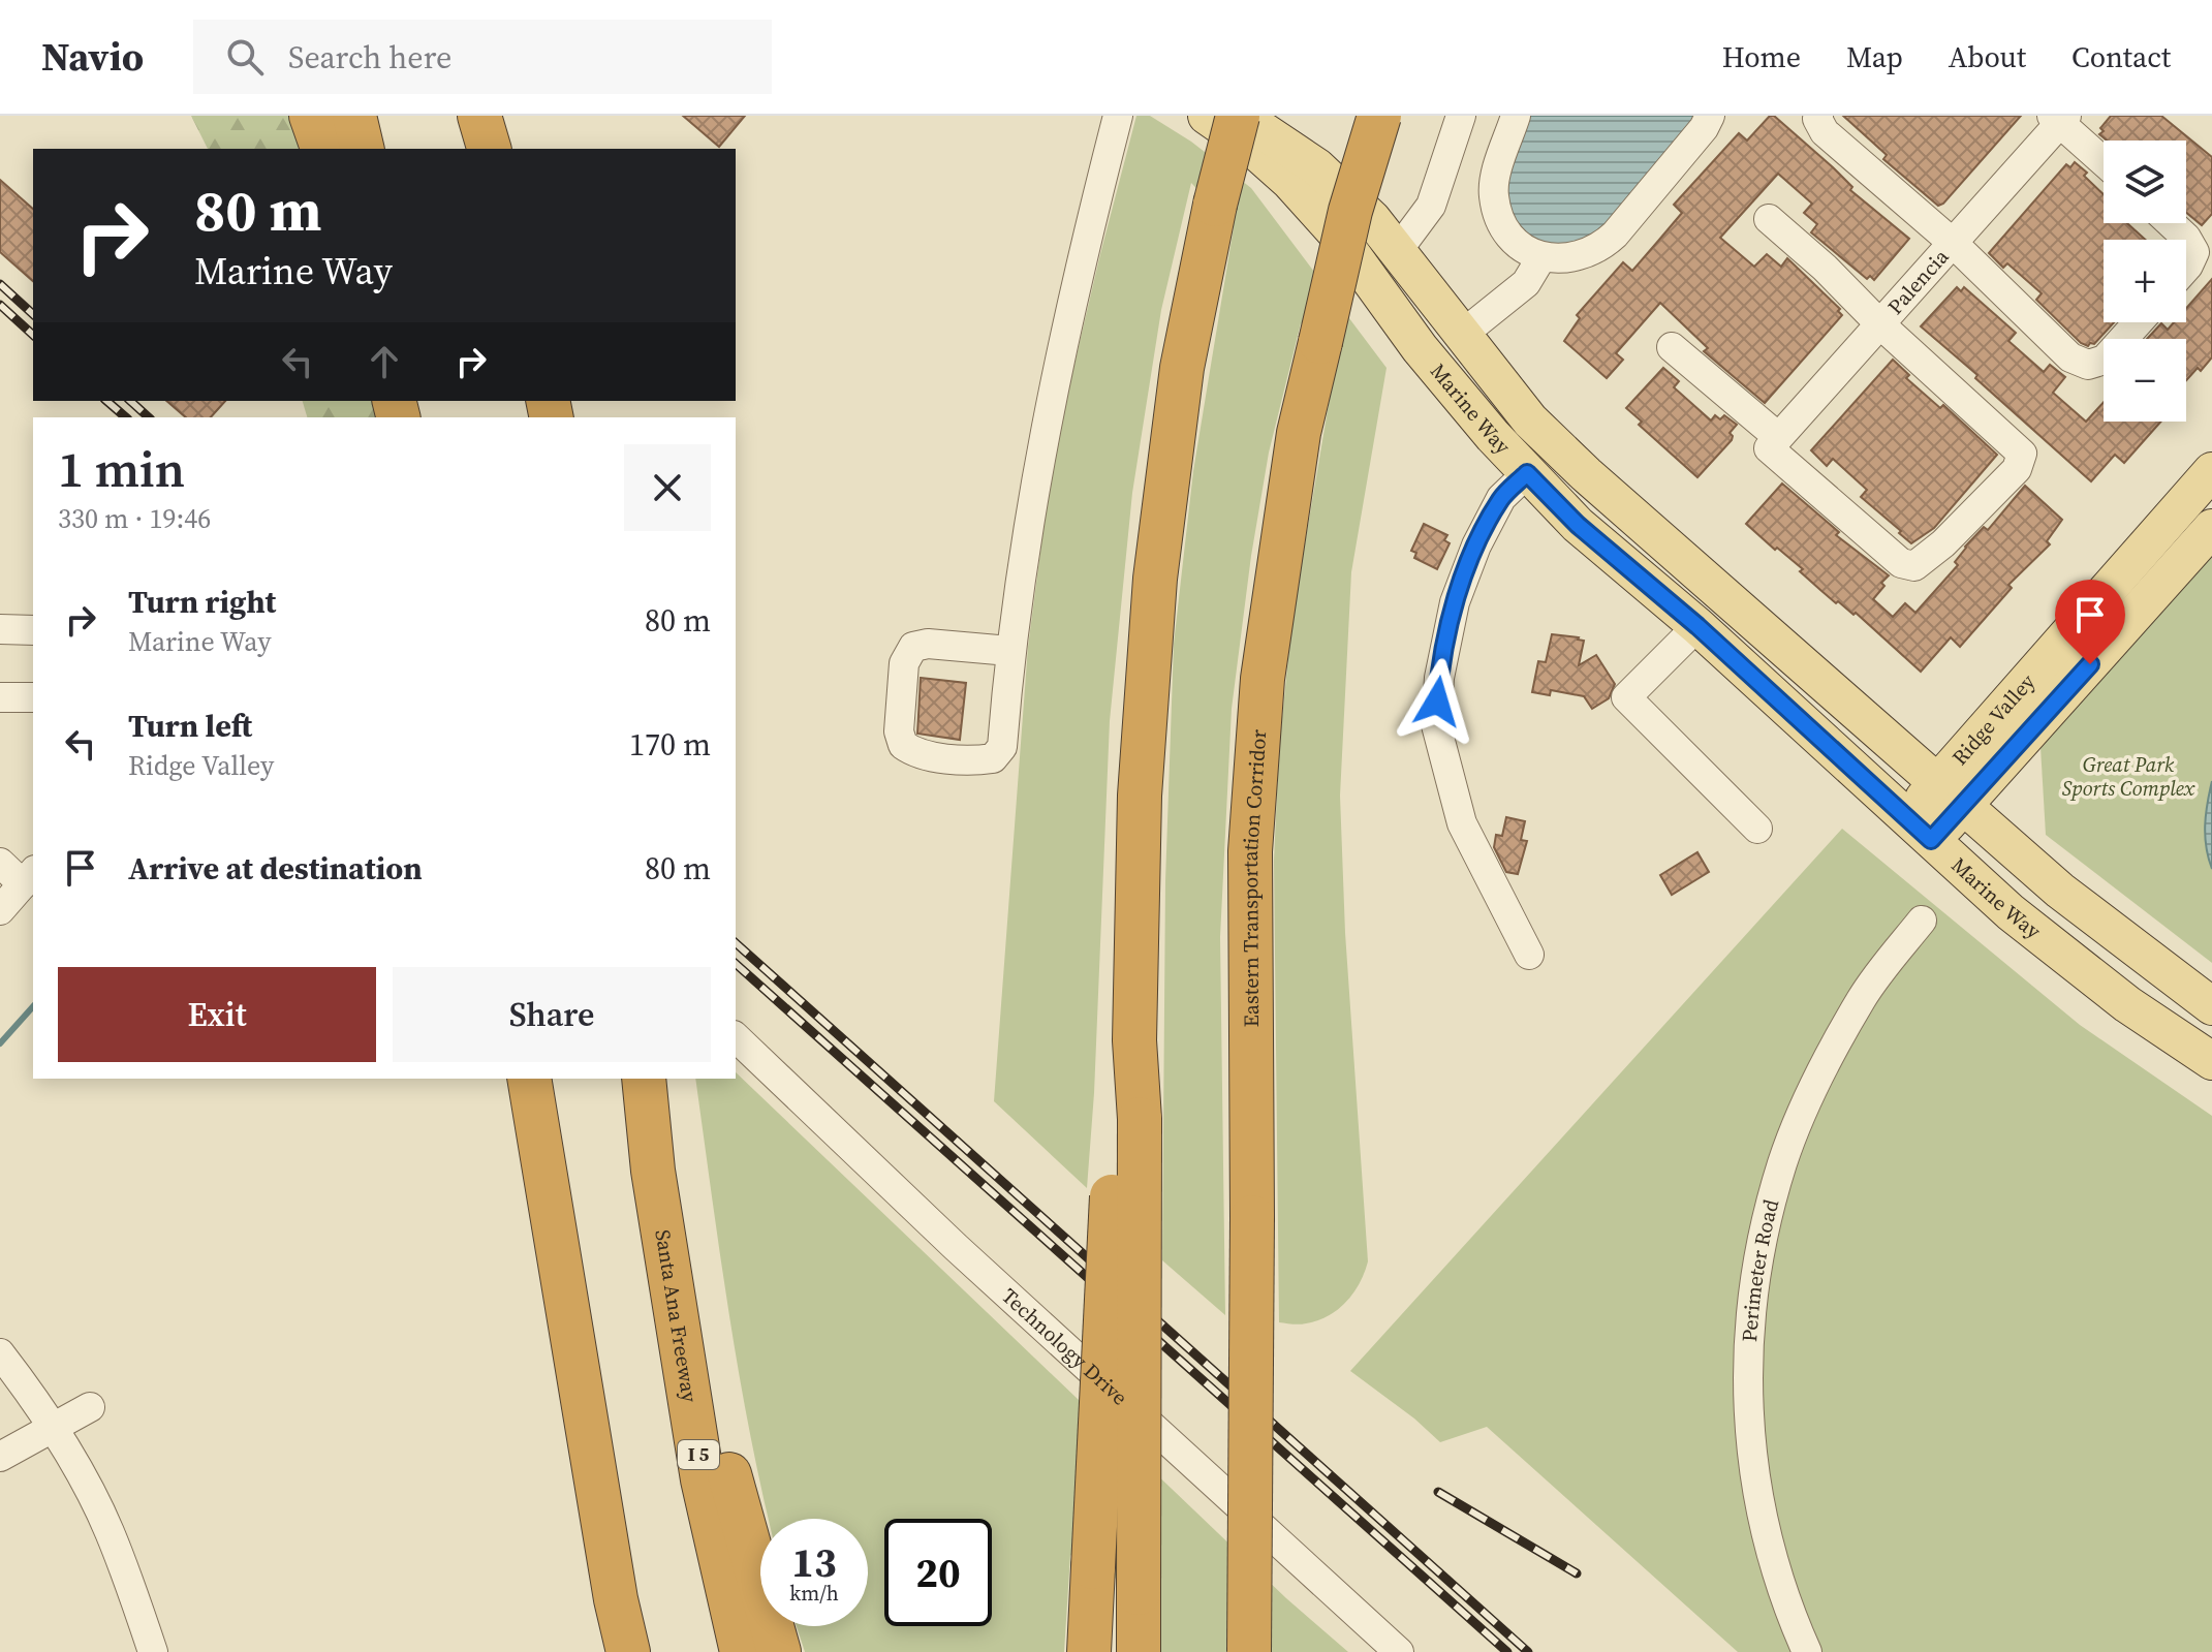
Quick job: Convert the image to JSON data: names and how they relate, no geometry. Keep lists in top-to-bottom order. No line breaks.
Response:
{"streets":{"highway":["Eastern Transportation Corridor","Santa Ana Freeway","I 5"],"main road":["Marine Way","Ridge Valley"],"street":["Palencia","Perimeter Road","Technology Drive"]},"crossings":[["Marine Way","Ridge Valley"]],"parks":["Great Park Sports Complex"],"page":{"header":"Navio","search":"Search here","nav":["Home","Map","About","Contact"],"map_buttons":["+","−"],"turn":["80 m","Marine Way"],"heading":["1 min","330 m · 19:46"],"list":[{"name":"Turn right","note":"Marine Way","value":"80 m"},{"name":"Turn left","note":"Ridge Valley","value":"170 m"},{"name":"Arrive at destination","value":"80 m"}],"buttons":["Exit","Share"],"speed":"13 km/h","limit":"20"}}
